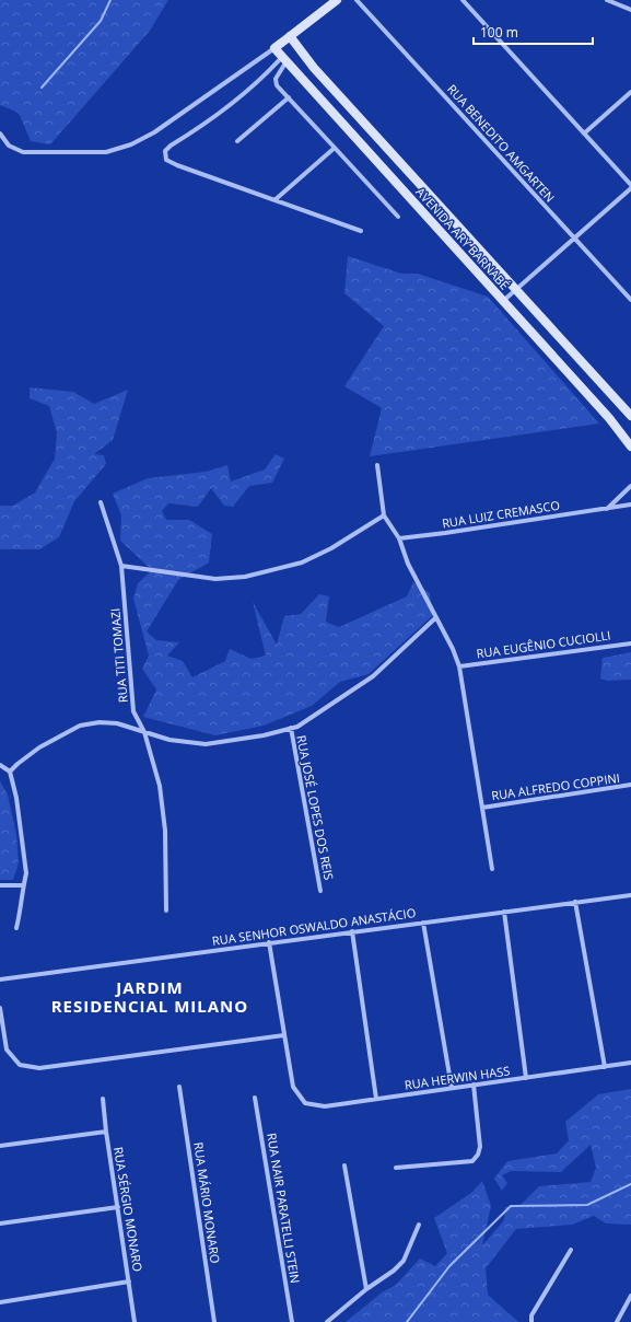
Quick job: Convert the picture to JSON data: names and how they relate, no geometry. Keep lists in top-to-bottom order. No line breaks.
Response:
{"streets":{"street":["RUA BENEDITO AMGARTEN","AVENIDA ARY BARNABÉ","RUA LUIZ CREMASCO","RUA EUGÊNIO CUCIOLLI","RUA TITI TOMAZI","RUA ALFREDO COPPINI","RUA JOSÉ LOPES DOS REIS","RUA SENHOR OSWALDO ANASTÁCIO","RUA HERWIN HASS","RUA MÁRIO MONARO","RUA NAIR PARATELLI STEIN","RUA SÉRGIO MONARO"]},"districts":["JARDIM RESIDENCIAL MILANO"],"scale_bar":"100 m"}
